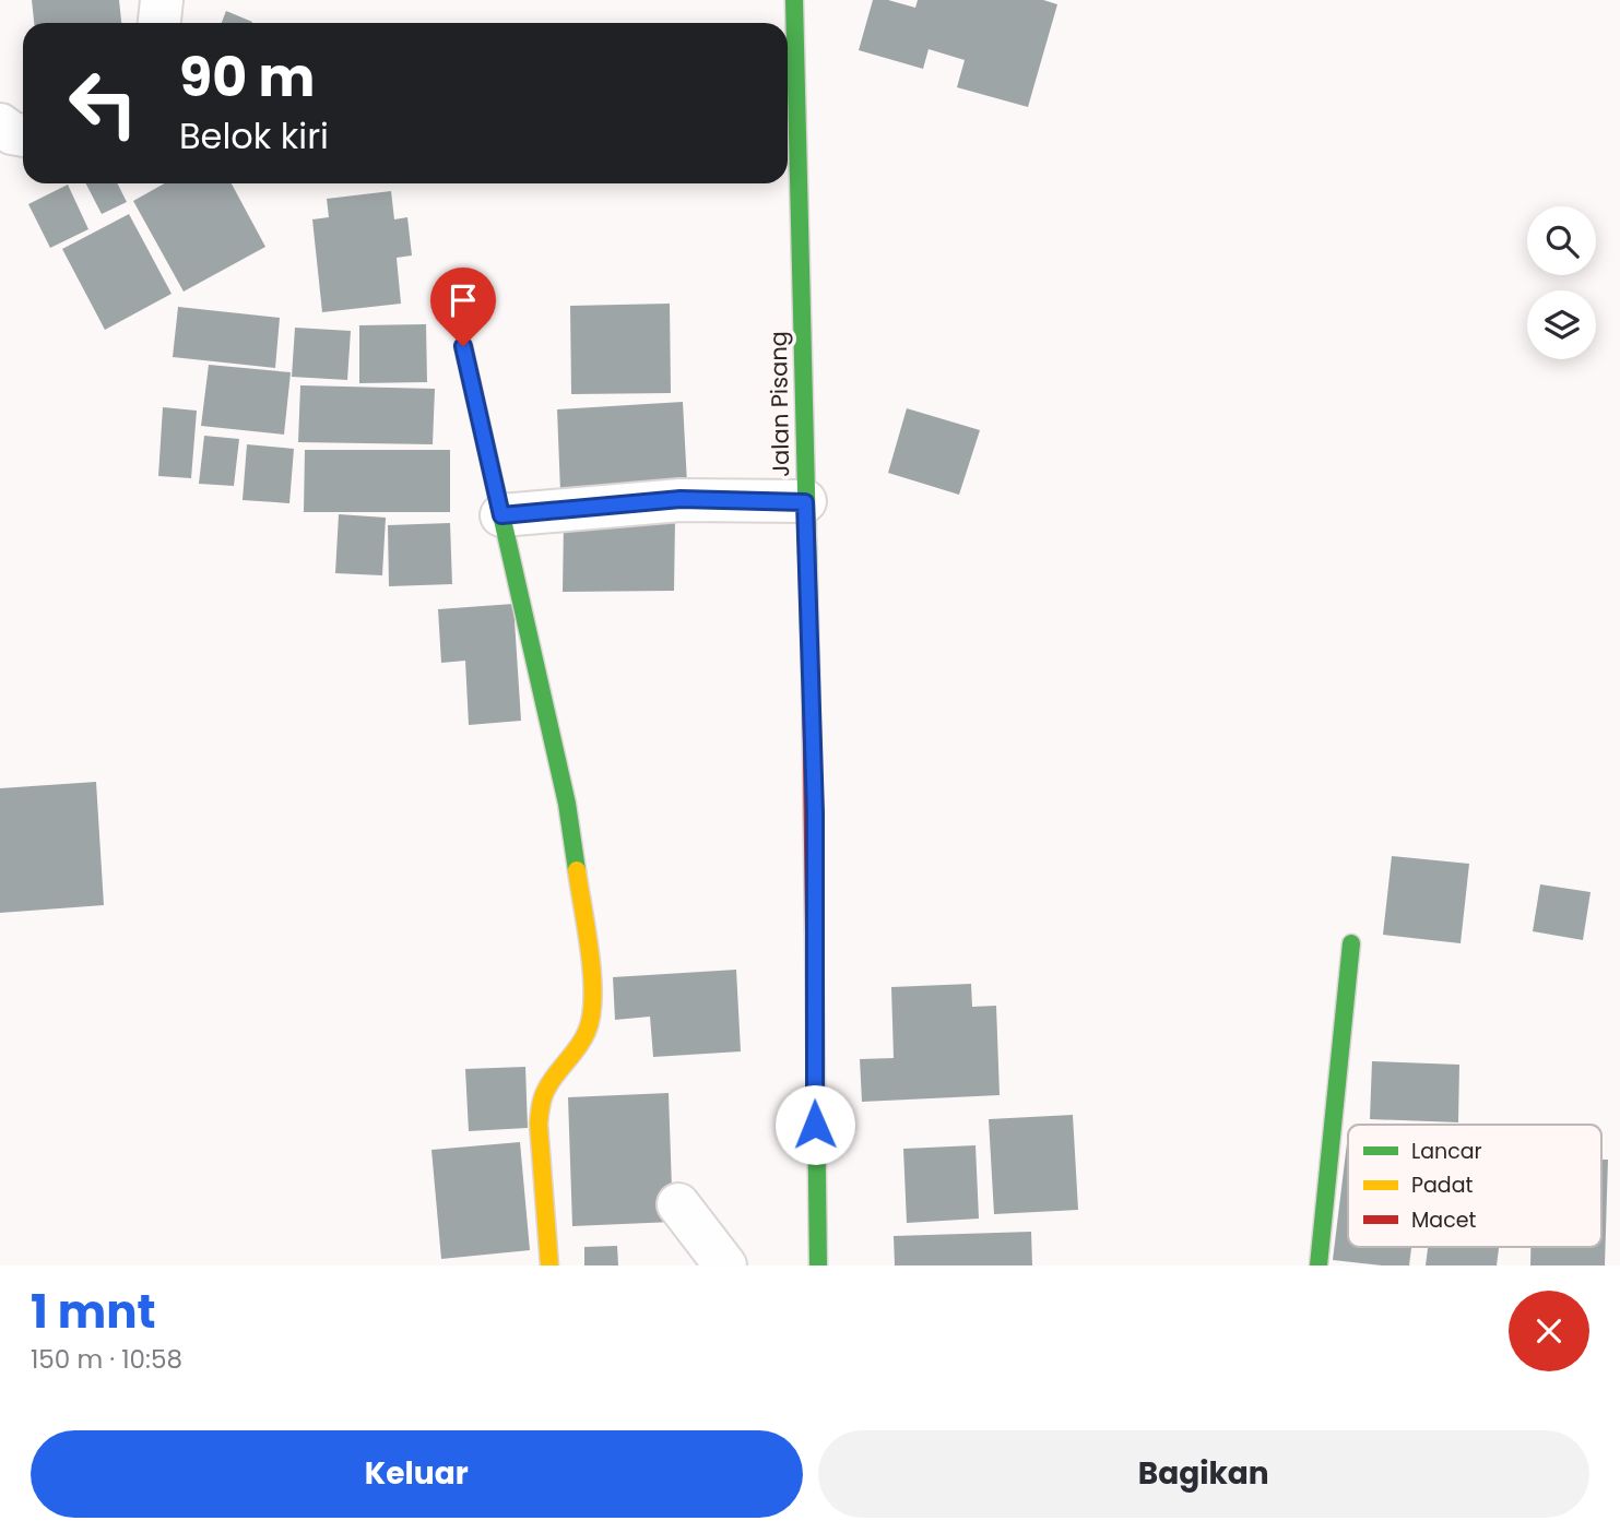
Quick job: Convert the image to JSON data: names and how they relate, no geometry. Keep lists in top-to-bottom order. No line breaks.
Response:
{"streets":{"street":["Jalan Pisang"]},"legend":["Lancar","Padat","Macet"],"page":{"turn":["90 m","Belok kiri"],"heading":["1 mnt","150 m · 10:58"],"buttons":["Keluar","Bagikan"]}}
